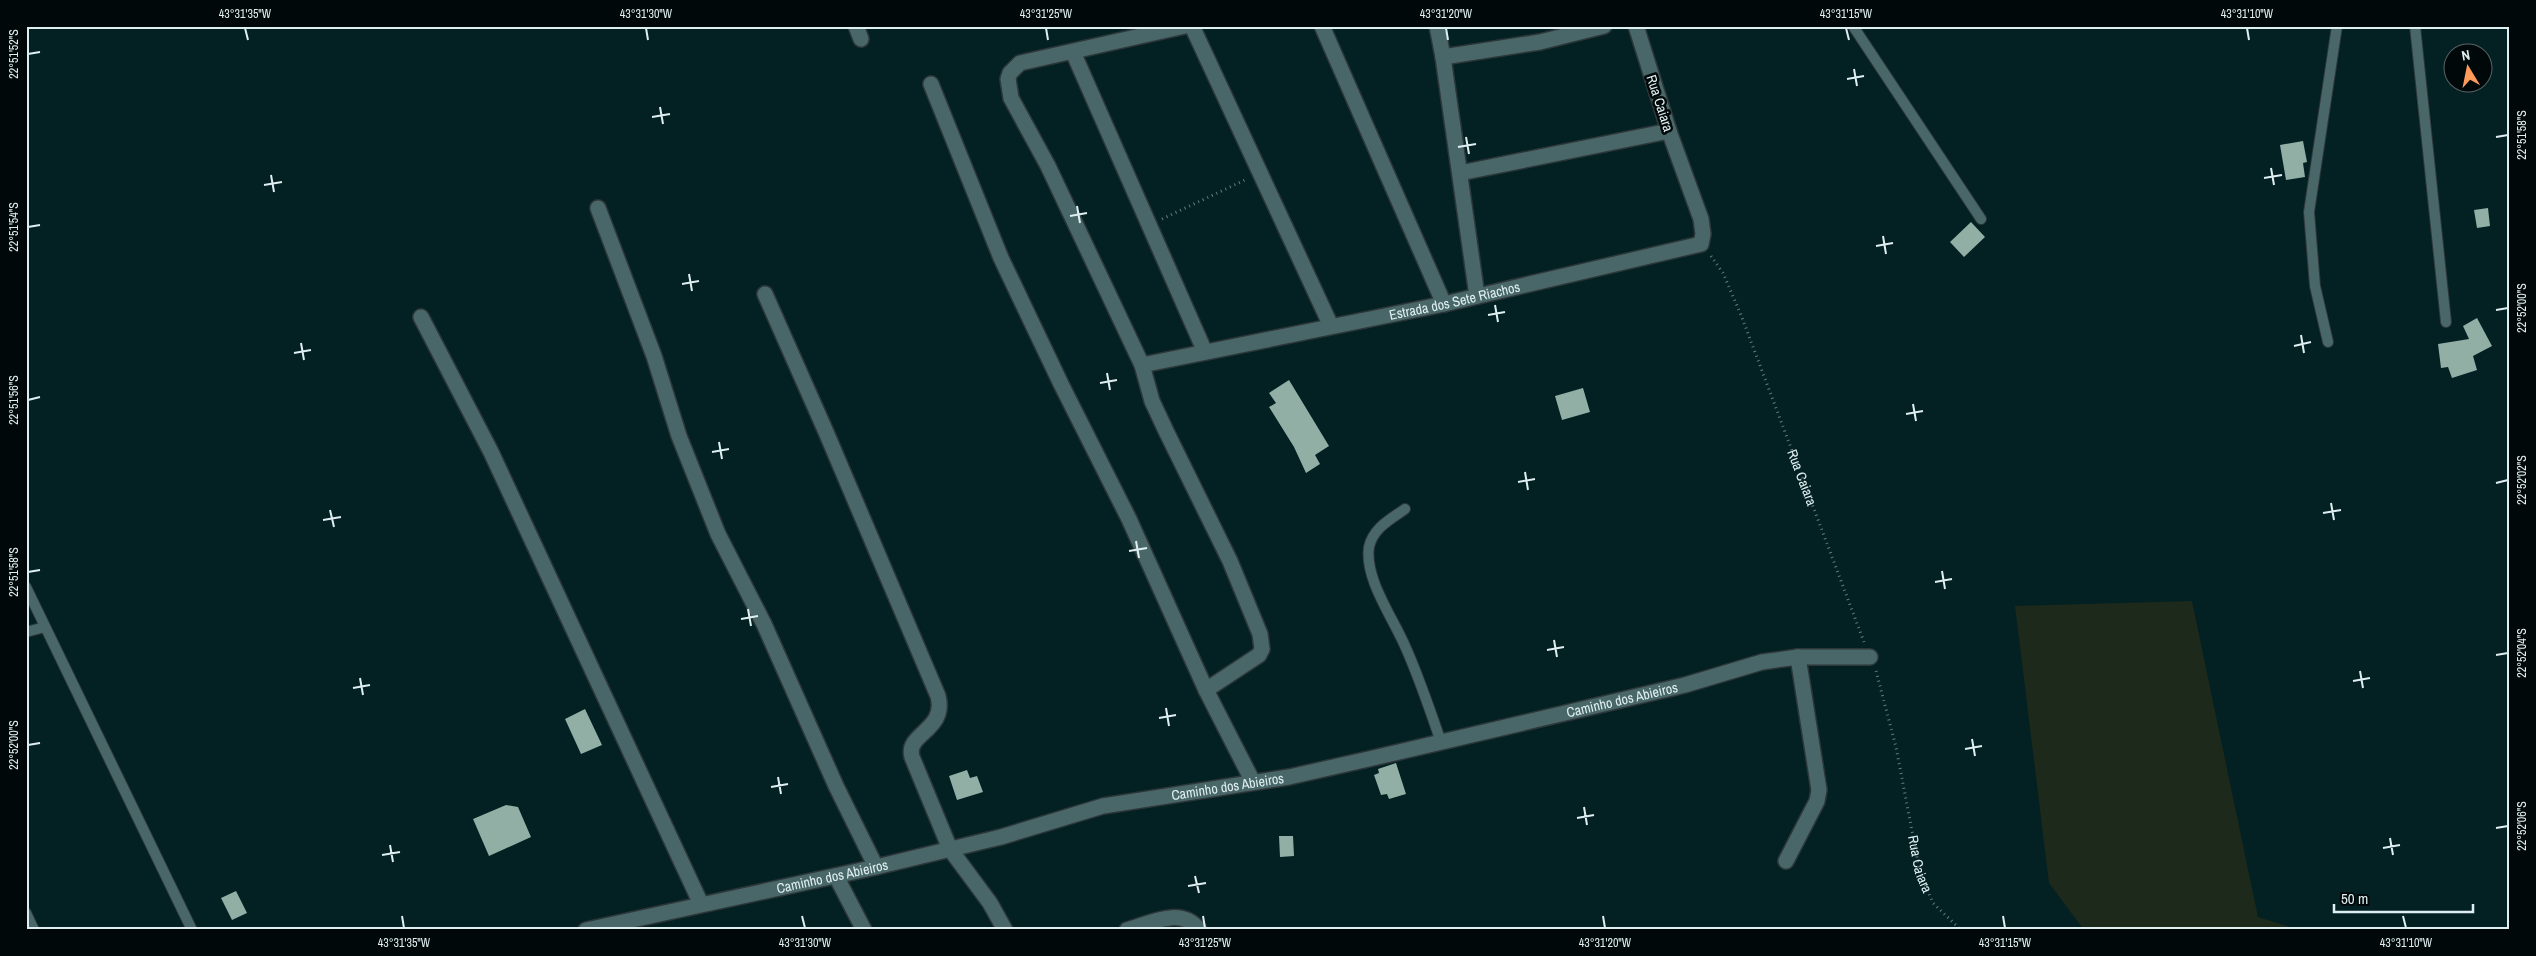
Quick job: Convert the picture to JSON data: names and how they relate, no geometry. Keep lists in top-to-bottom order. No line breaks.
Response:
{"streets":{"street":["Rua Caiara","Estrada dos Sete Riachos","Caminho dos Abieiros"]},"crossings":[["Rua Caiara","Estrada dos Sete Riachos"],["Rua Caiara","Caminho dos Abieiros"]],"scale_bar":"50 m","north":"top","coordinates":["43°31'35\"W","43°31'30\"W","43°31'25\"W","43°31'20\"W","43°31'15\"W","43°31'10\"W","22°51'52\"S","22°51'58\"S","22°51'54\"S","22°52'00\"S","22°51'56\"S","22°52'02\"S","22°52'04\"S","22°52'06\"S"]}
